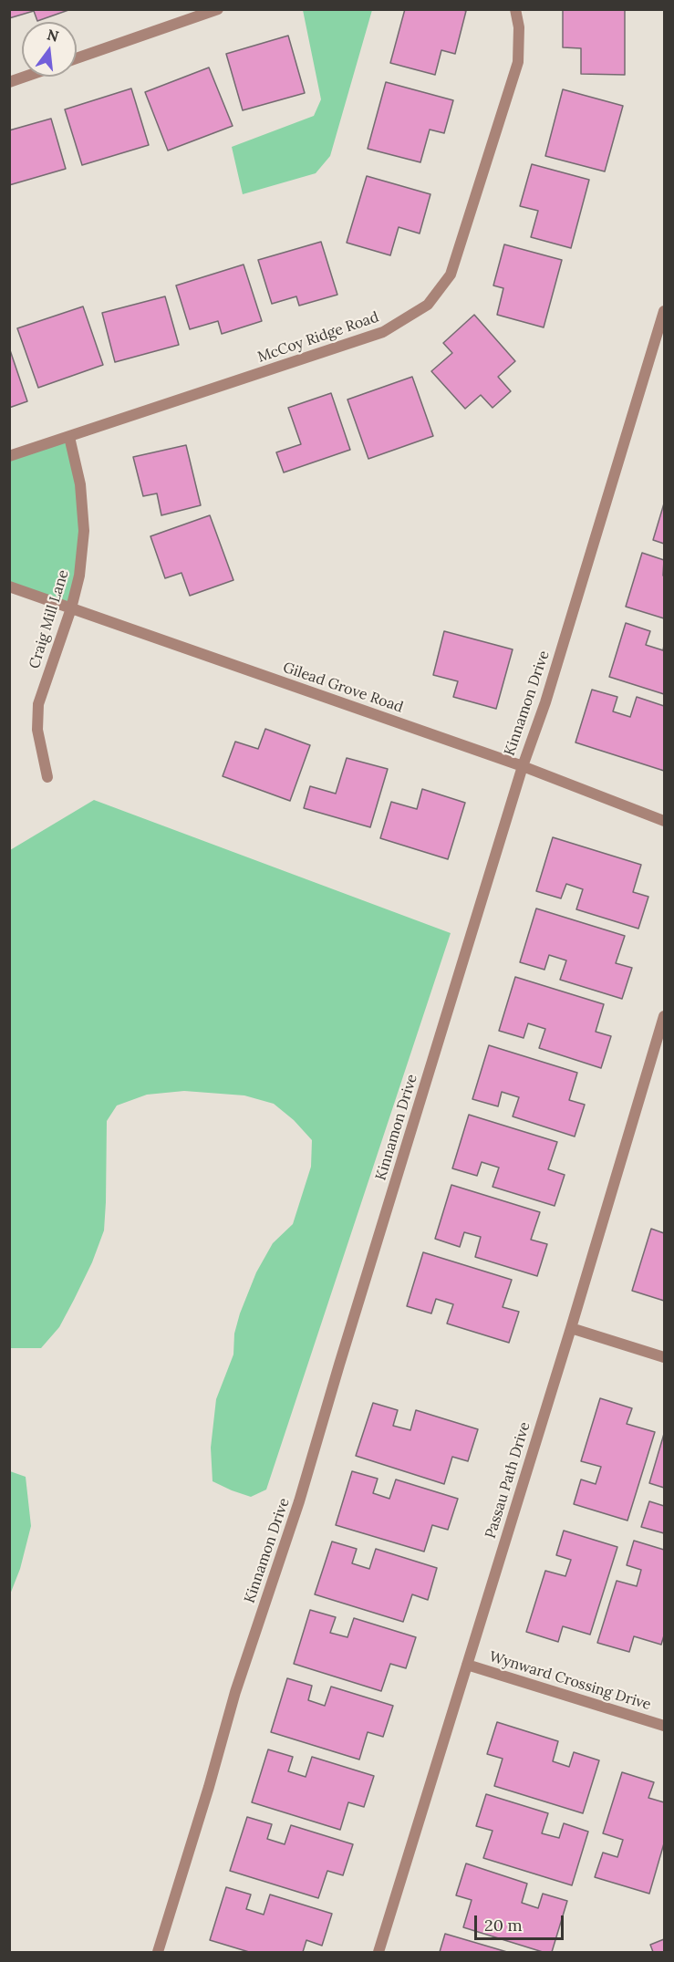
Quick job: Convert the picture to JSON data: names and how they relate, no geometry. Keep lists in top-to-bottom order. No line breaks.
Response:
{"streets":{"street":["McCoy Ridge Road","Craig Mill Lane","Gilead Grove Road","Kinnamon Drive","Passau Path Drive","Wynward Crossing Drive"]},"crossings":[["McCoy Ridge Road","Craig Mill Lane"],["Craig Mill Lane","Gilead Grove Road"],["Gilead Grove Road","Kinnamon Drive"],["Passau Path Drive","Wynward Crossing Drive"]],"scale_bar":"20 m","north":"top"}
